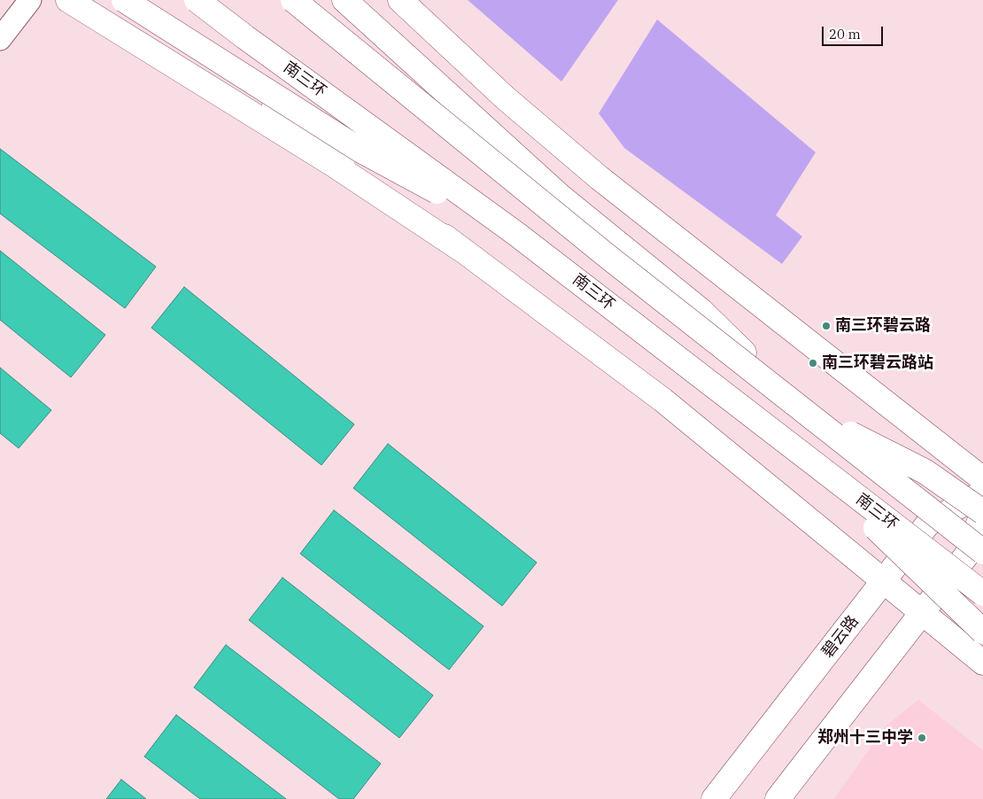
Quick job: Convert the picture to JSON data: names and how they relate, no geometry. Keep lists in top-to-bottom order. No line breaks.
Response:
{"streets":{"main road":["南三环","碧云路"]},"places":["南三环碧云路","南三环碧云路站","郑州十三中学"],"scale_bar":"20 m"}
